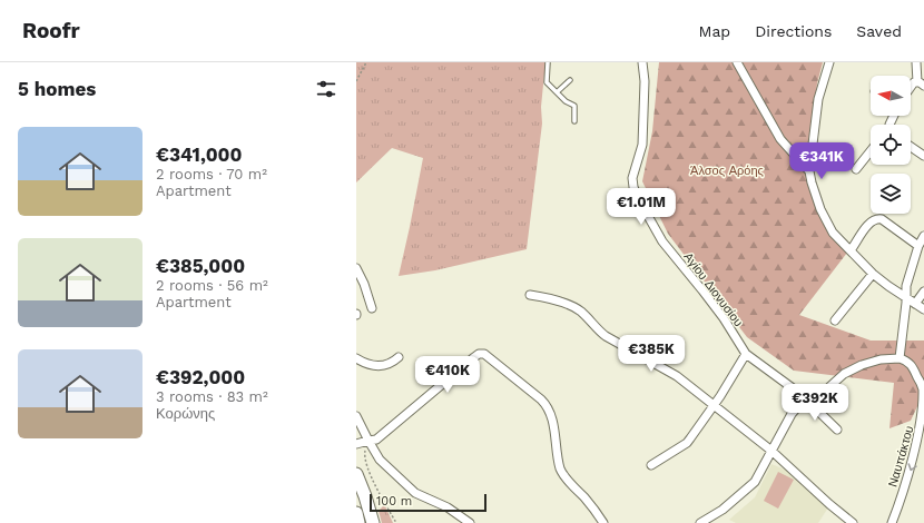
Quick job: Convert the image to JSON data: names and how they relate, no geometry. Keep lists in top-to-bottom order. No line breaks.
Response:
{"streets":{"street":["Αγίου Διονυσίου","Ναυπάκτου"]},"one_way":["Ναυπάκτου"],"parks":["Άλσος Αρόης"],"scale_bar":"100 m","north":"left","page":{"header":"Roofr","nav":["Map","Directions","Saved"],"heading":"5 homes","list":[{"name":"€341,000","note":"2 rooms · 70 m² · Apartment"},{"name":"€385,000","note":"2 rooms · 56 m² · Apartment"},{"name":"€392,000","note":"3 rooms · 83 m² · Κορώνης"}],"price":["€341K","€1.01M","€385K","€410K","€392K"],"scale":"100 m"}}
